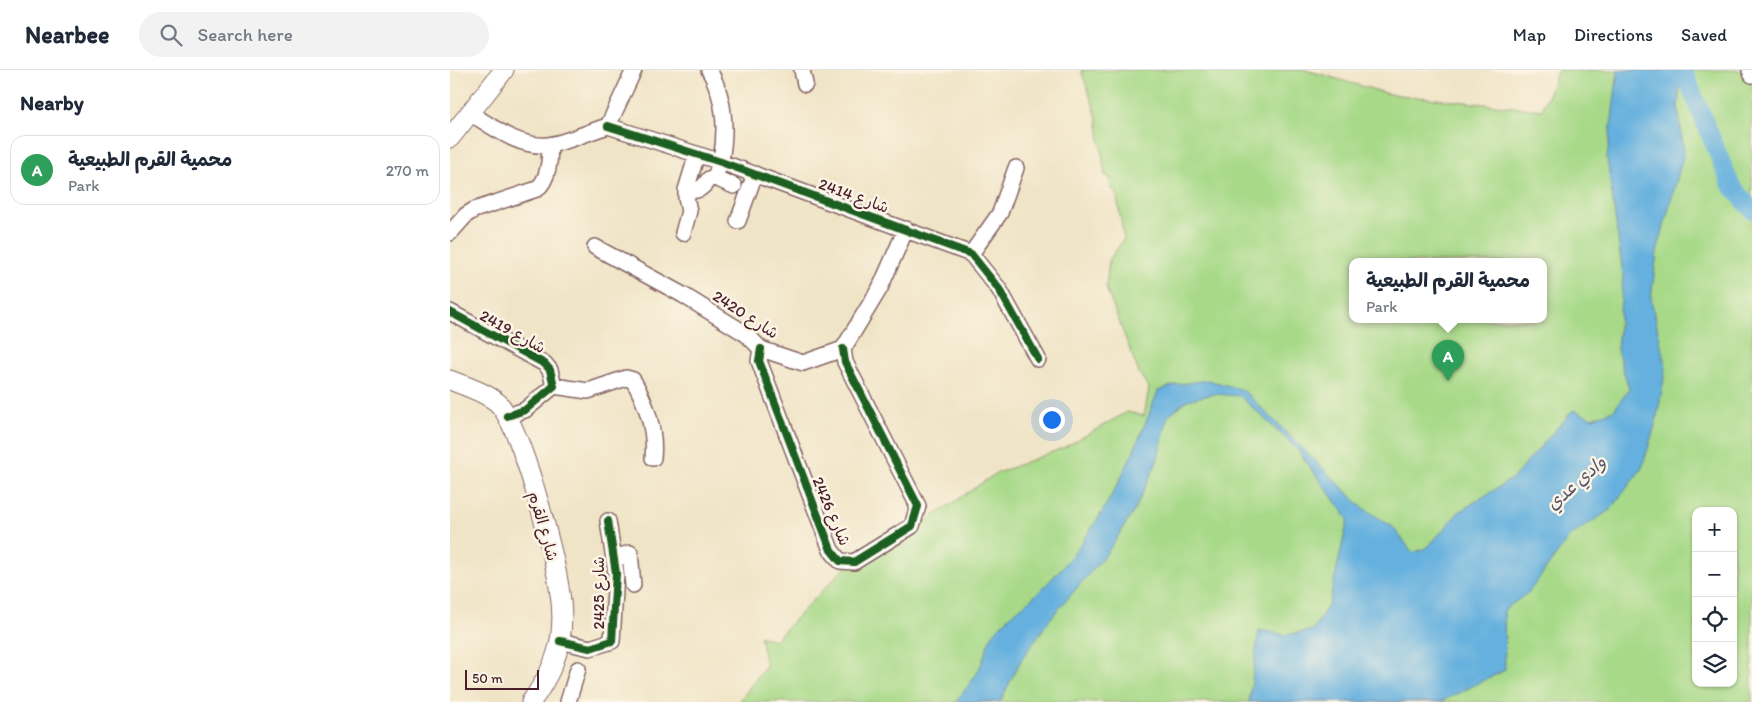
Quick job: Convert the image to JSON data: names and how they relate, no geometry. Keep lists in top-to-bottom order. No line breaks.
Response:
{"streets":{"main road":["شارع القرم"],"street":["2414 شارع","2420 شارع","2419 شارع","2426 شارع","2425 شارع"]},"crossings":[["2420 شارع","2426 شارع"],["شارع القرم","2425 شارع"]],"water":["وادي عدي"],"scale_bar":"50 m","page":{"header":"Nearbee","search":"Search here","nav":["Map","Directions","Saved"],"heading":"Nearby","list":[{"mark":"A","name":"محمية القرم الطبيعية","note":"Park","value":"270 m"}],"popup":["محمية القرم الطبيعية","Park"],"pins":"A","map_buttons":["+","−"],"scale":"50 m"}}
